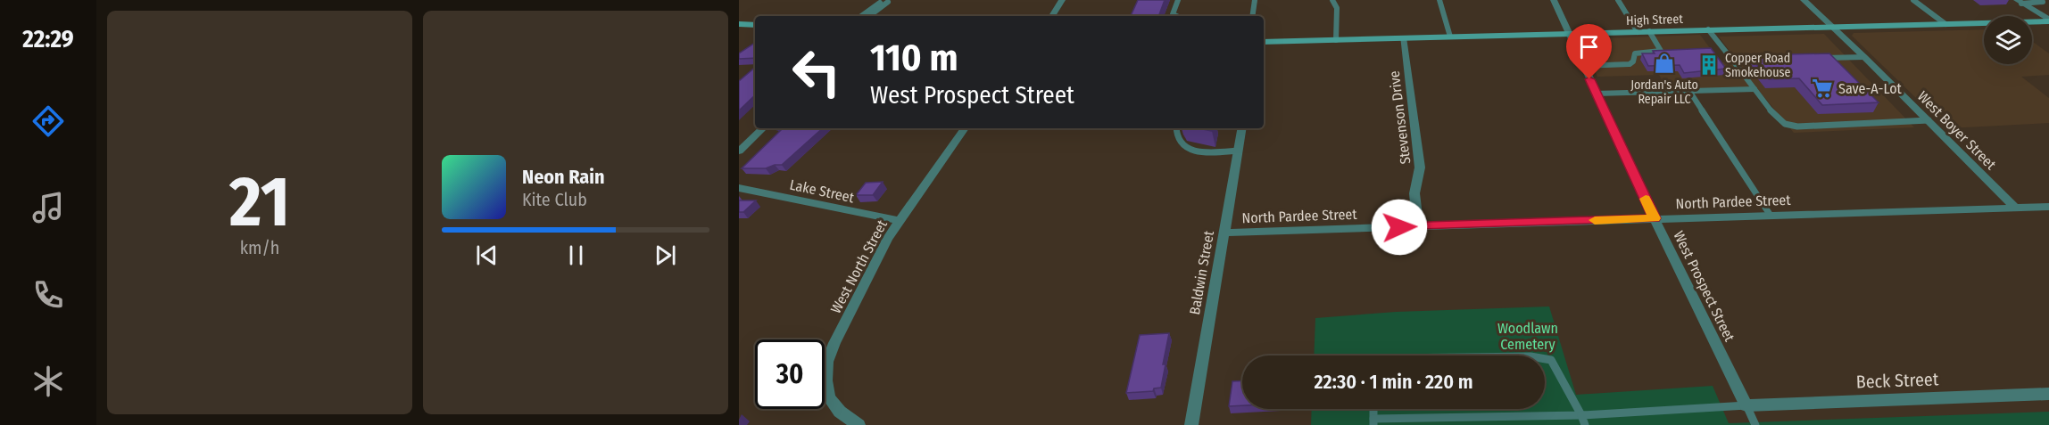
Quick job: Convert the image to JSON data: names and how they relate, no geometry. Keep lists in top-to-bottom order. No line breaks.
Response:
{"streets":{"main road":["High Street"],"street":["Stevenson Drive","West Boyer Street","Lake Street","North Pardee Street","West North Street","Baldwin Street","West Prospect Street","Beck Street"]},"crossings":[["High Street","Stevenson Drive"],["High Street","West Boyer Street"],["High Street","West Prospect Street"],["Stevenson Drive","North Pardee Street"],["West Boyer Street","North Pardee Street"],["Lake Street","West North Street"],["North Pardee Street","Baldwin Street"],["North Pardee Street","West Prospect Street"],["West Prospect Street","Beck Street"]],"parks":["Woodlawn Cemetery"],"places":{"shop":["Jordan's Auto Repair LLC"],"building":["Copper Road Smokehouse"],"supermarket":["Save-A-Lot"]},"page":{"tabs":"22:29","tile":["21","km/h"],"turn":["110 m","West Prospect Street"],"song":["Neon Rain","Kite Club"],"limit":"30","trip":"22:30 · 1 min · 220 m"}}
